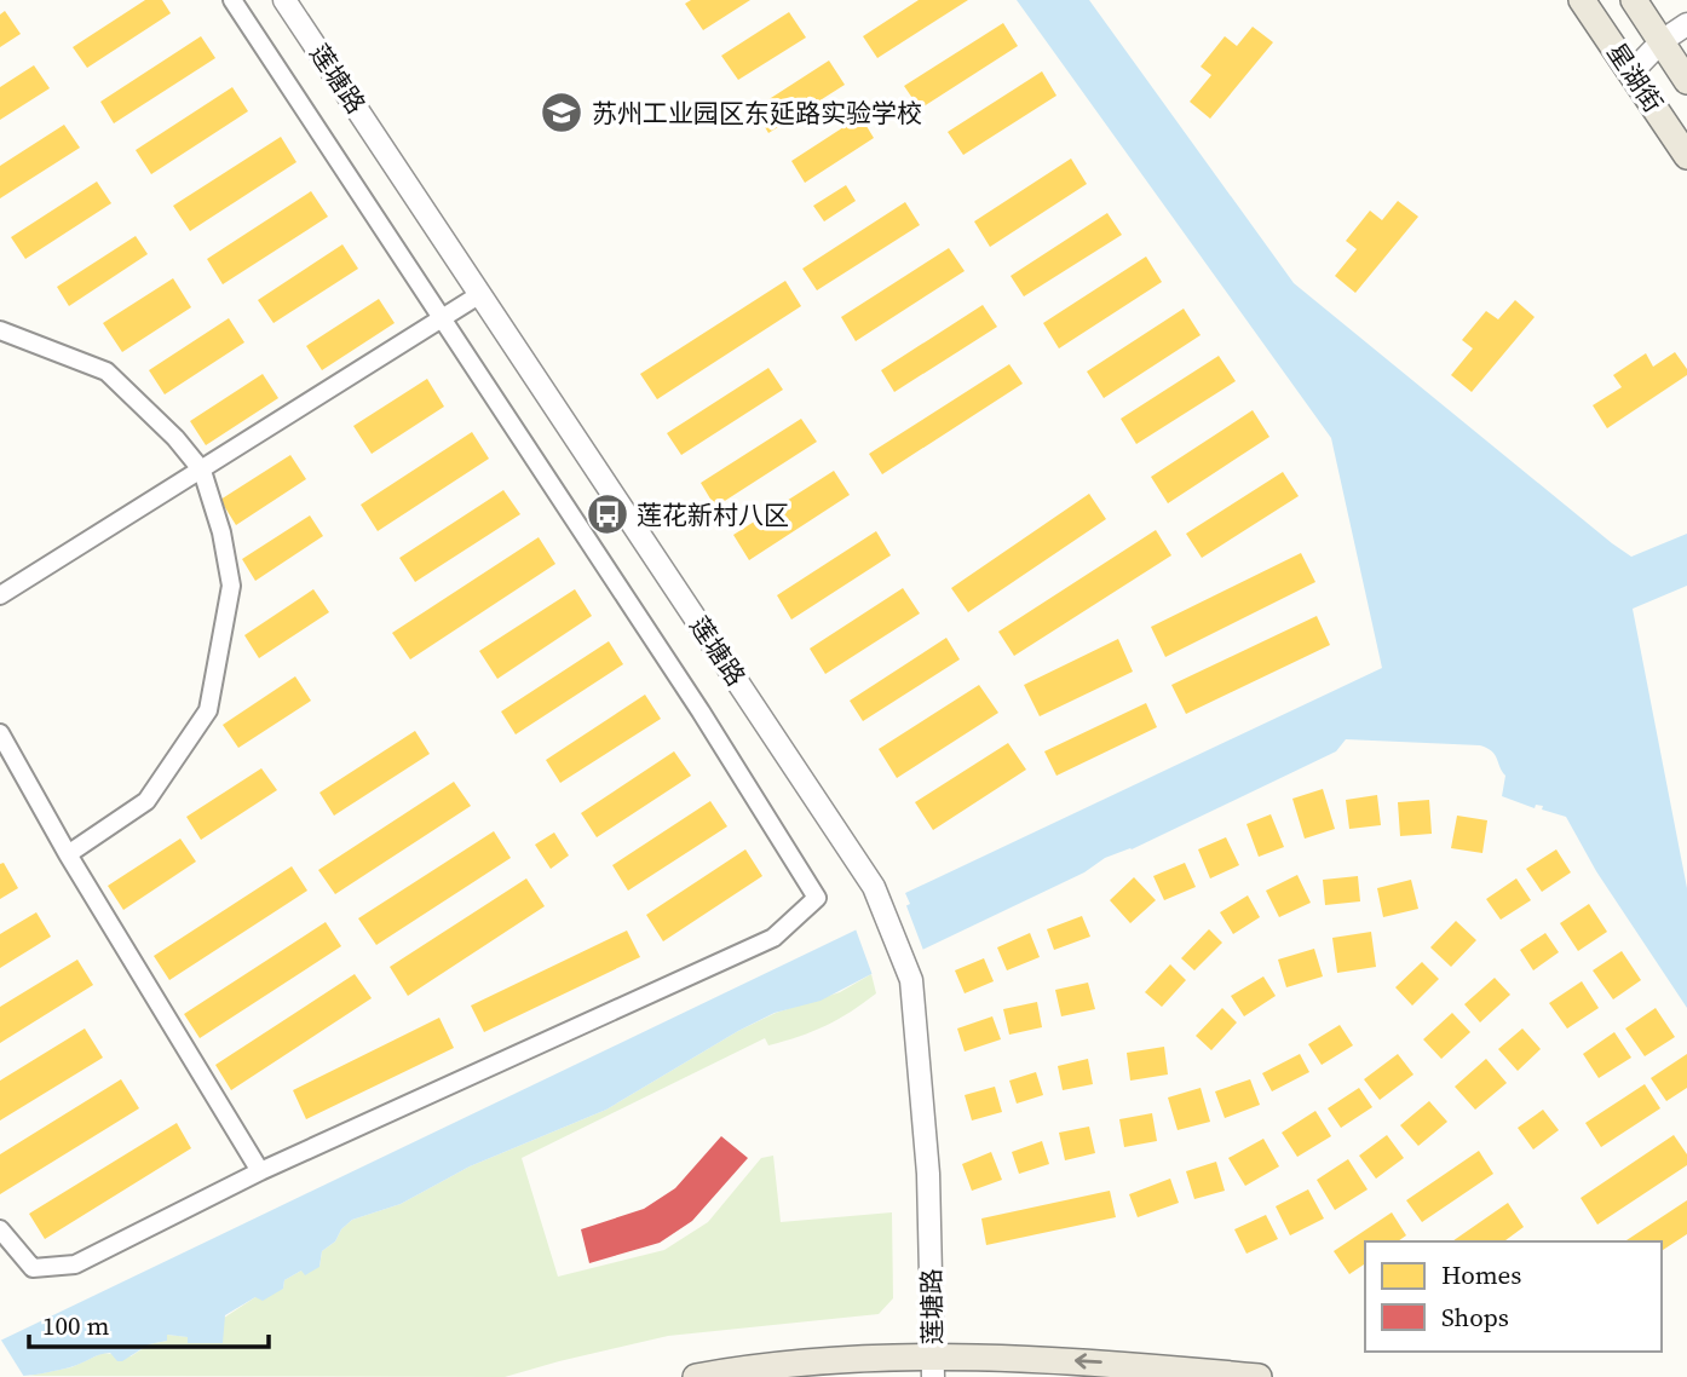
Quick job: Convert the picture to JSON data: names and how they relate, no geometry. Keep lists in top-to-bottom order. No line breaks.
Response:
{"streets":{"main road":["星湖街"],"street":["莲塘路"]},"places":{"school or university":["苏州工业园区东延路实验学校"],"bus stop":["莲花新村八区"]},"legend":["Homes","Shops"],"scale_bar":"100 m"}
